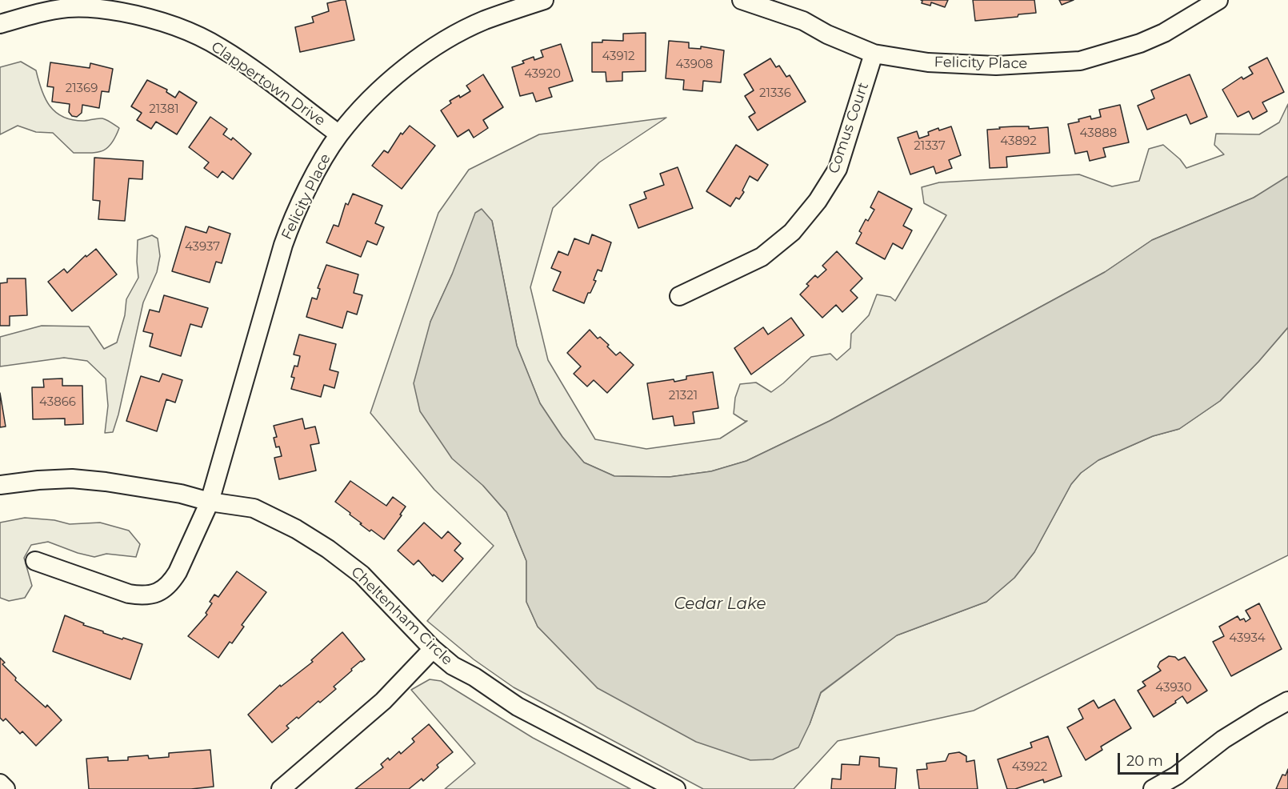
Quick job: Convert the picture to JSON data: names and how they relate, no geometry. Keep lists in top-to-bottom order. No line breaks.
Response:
{"streets":{"street":["Felicity Place","Clappertown Drive","Comus Court","Cheltenham Circle"]},"crossings":[["Felicity Place","Clappertown Drive"],["Felicity Place","Comus Court"],["Felicity Place","Cheltenham Circle"]],"water":["Cedar Lake"],"house_numbers":["43912","43908","43920","21369","21336","21381","43888","43892","21337","43937","21321","43866","43934","43930","43922"],"scale_bar":"20 m"}
